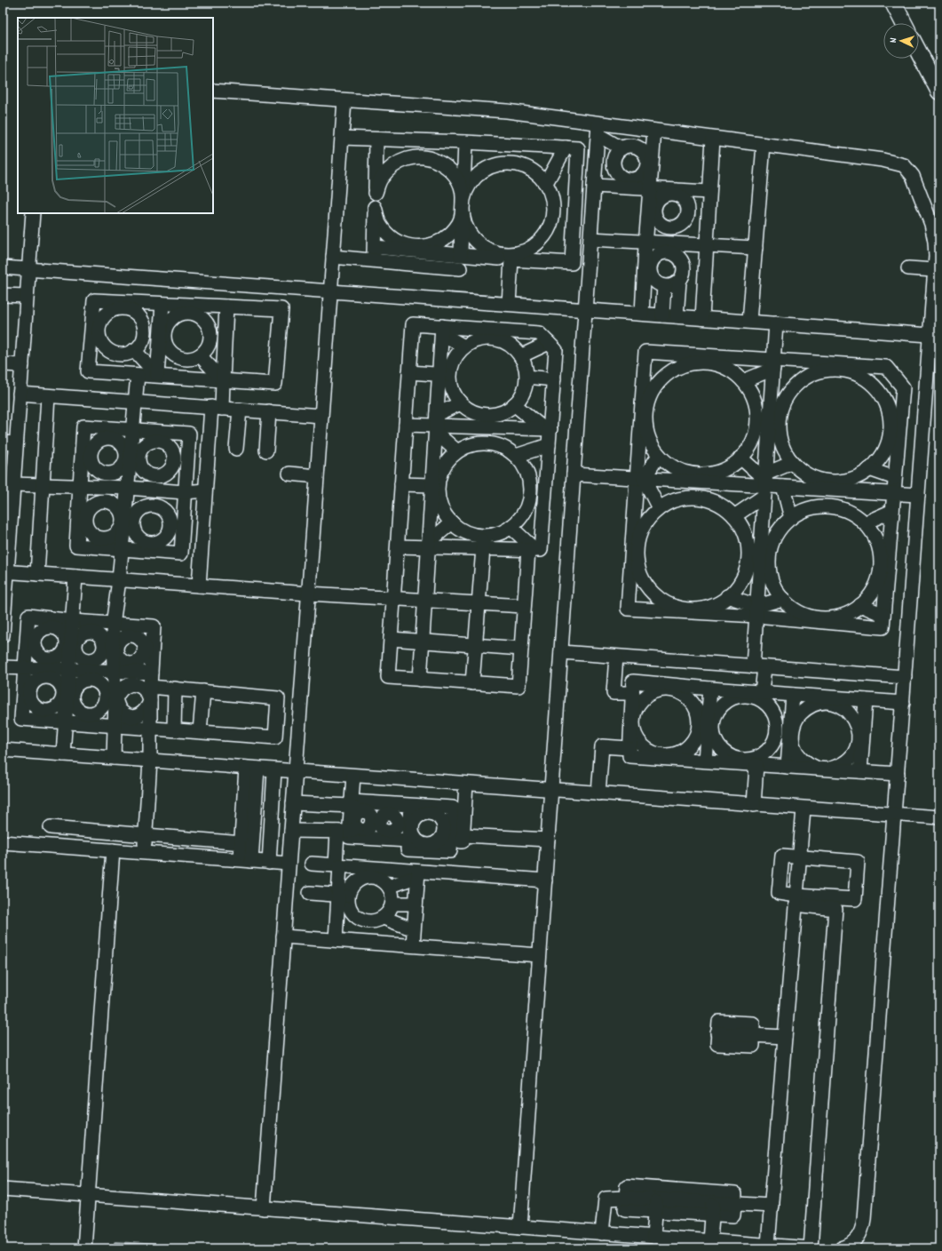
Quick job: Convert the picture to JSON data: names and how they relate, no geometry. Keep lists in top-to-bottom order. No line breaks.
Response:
{"north":"left"}
